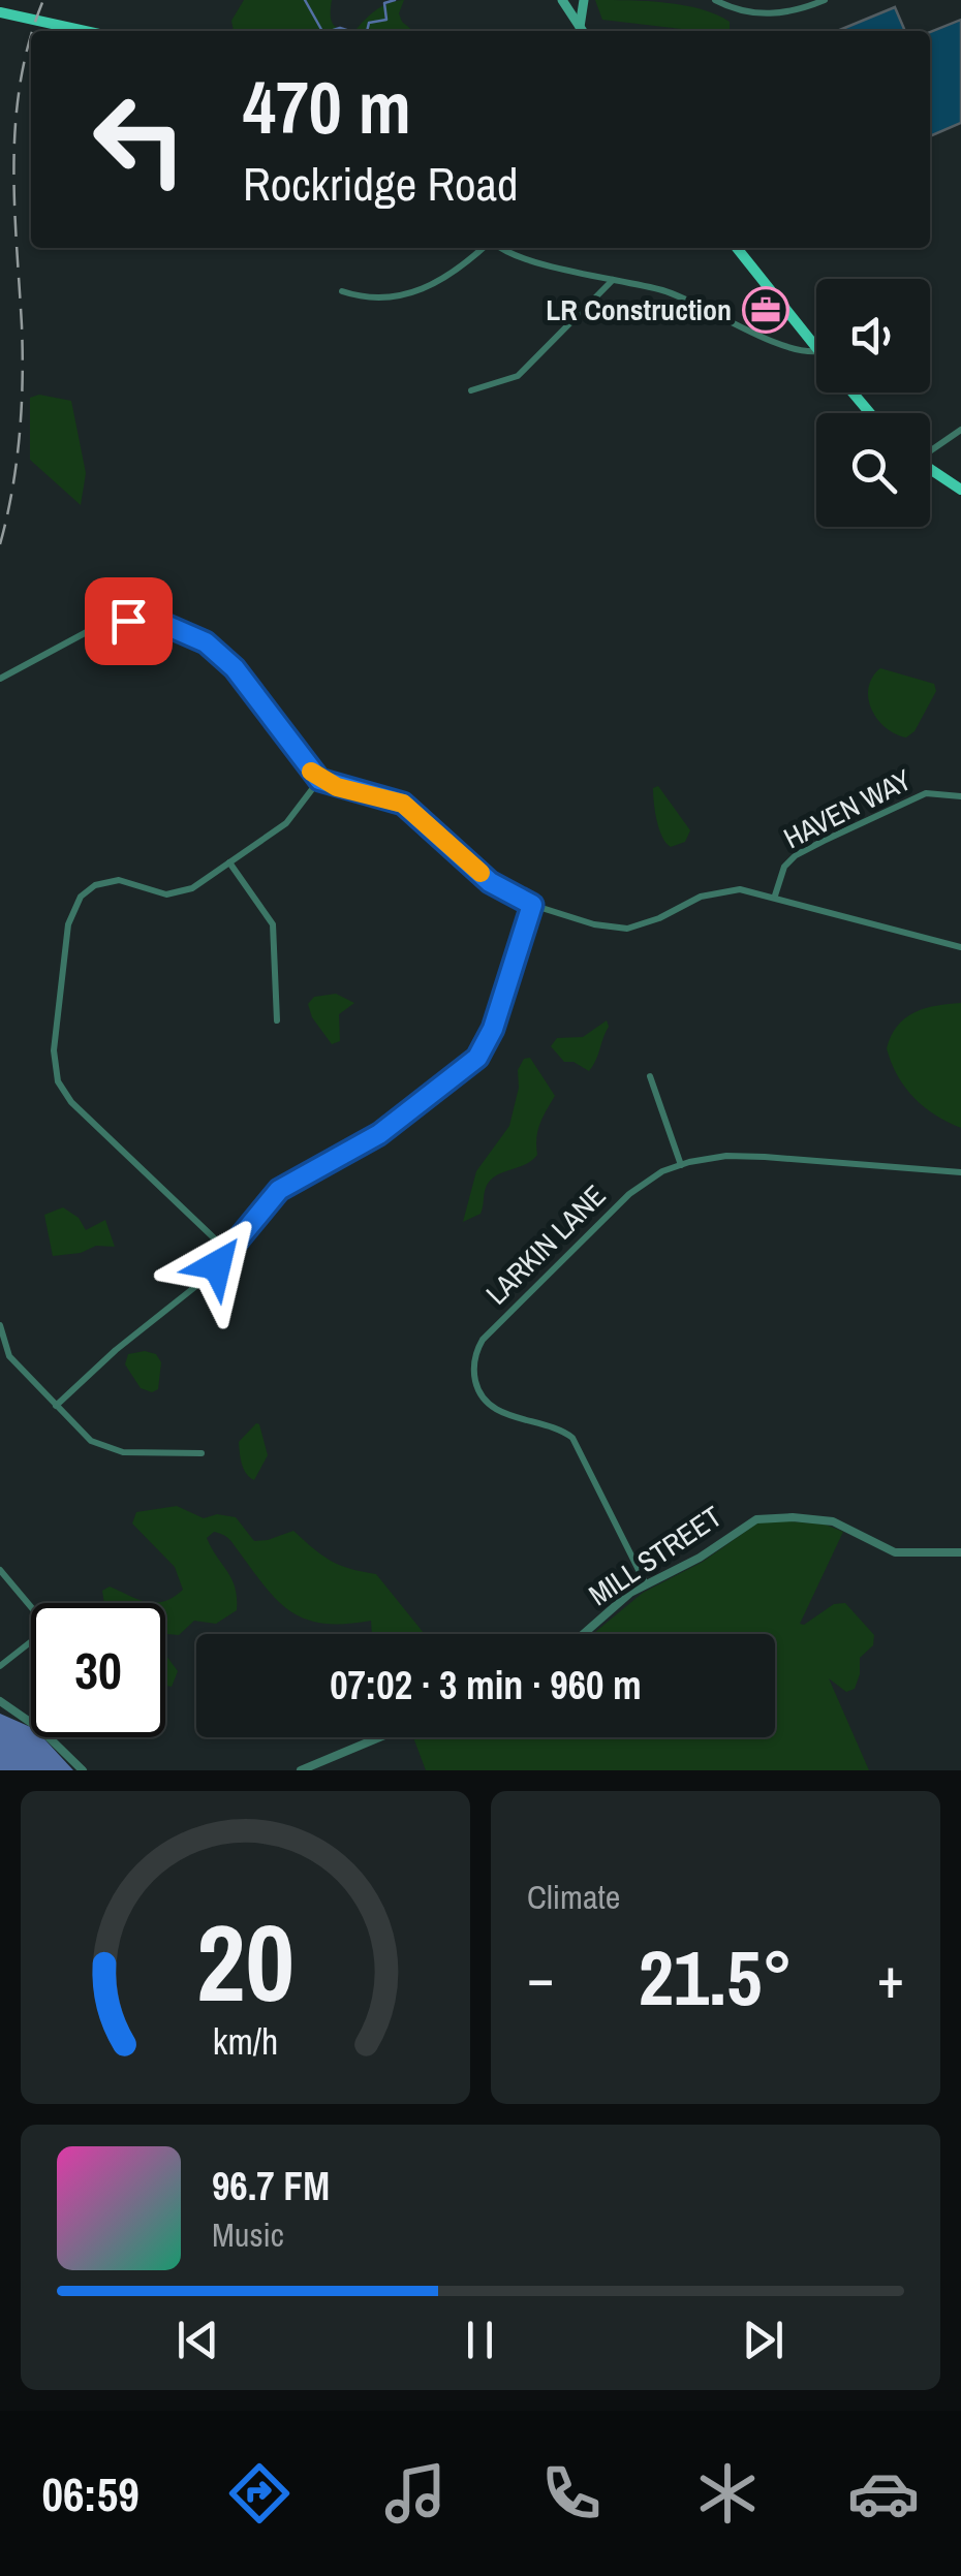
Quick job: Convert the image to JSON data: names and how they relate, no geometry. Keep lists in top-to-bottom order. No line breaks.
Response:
{"streets":{"street":["HAVEN WAY","LARKIN LANE","MILL STREET"]},"crossings":[["LARKIN LANE","MILL STREET"]],"places":{"office":["LR Construction"]},"page":{"turn":["470 m","Rockridge Road"],"limit":"30","trip":"07:02 · 3 min · 960 m","tile":"Climate","heat":["−","21.5°","+"],"song":["96.7 FM","Music"],"tabs":"06:59","gauge":["20","km/h"]}}
